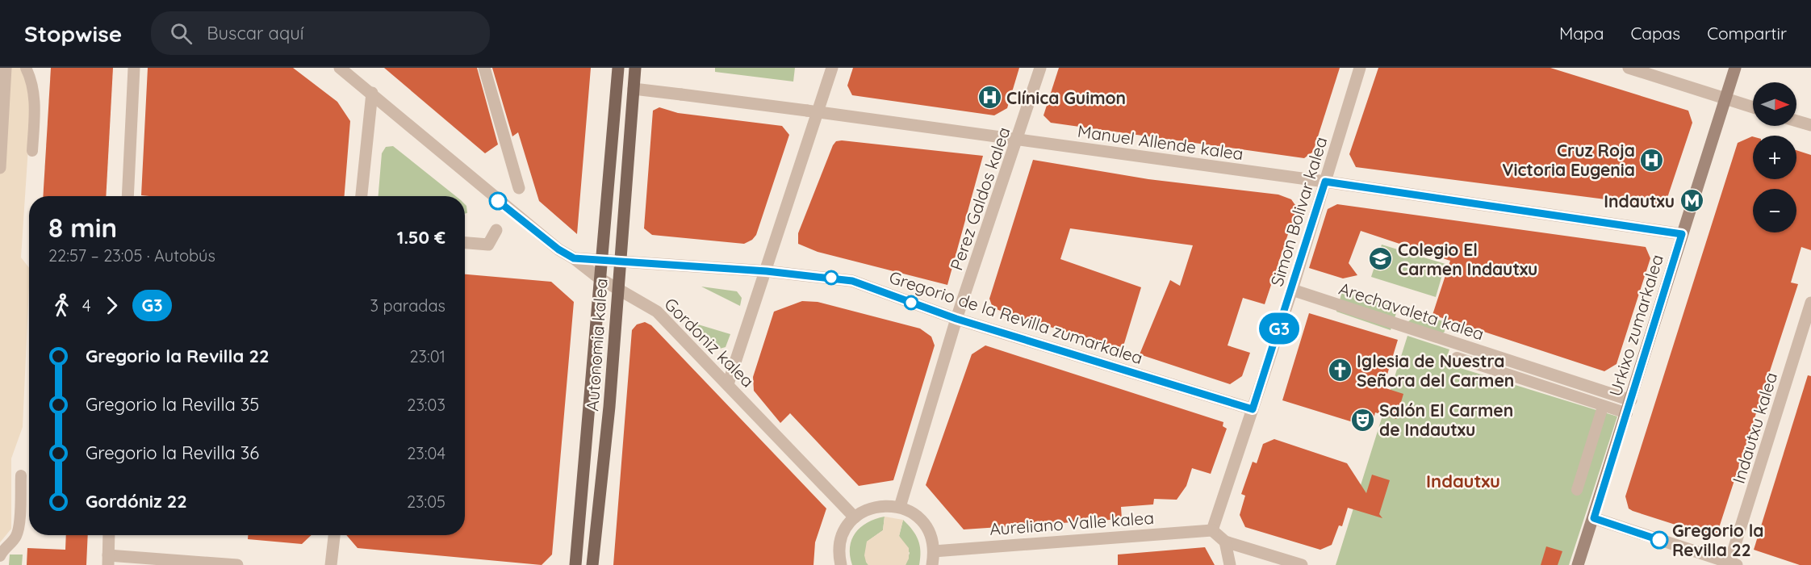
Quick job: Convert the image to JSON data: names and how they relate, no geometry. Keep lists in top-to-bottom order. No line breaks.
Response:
{"streets":{"main road":["Urkixo zumarkalea","Autonomia kalea"],"street":["Manuel Allende kalea","Perez Galdos kalea","Simon Bolivar kalea","Arechavaleta kalea","Gregorio de la Revilla zumarkalea","Gordoniz kalea","Indautxu kalea","Aureliano Valle kalea"]},"crossings":[["Manuel Allende kalea","Perez Galdos kalea"],["Manuel Allende kalea","Simon Bolivar kalea"],["Manuel Allende kalea","Urkixo zumarkalea"],["Manuel Allende kalea","Autonomia kalea"],["Perez Galdos kalea","Gregorio de la Revilla zumarkalea"],["Simon Bolivar kalea","Arechavaleta kalea"],["Simon Bolivar kalea","Gregorio de la Revilla zumarkalea"],["Simon Bolivar kalea","Aureliano Valle kalea"],["Arechavaleta kalea","Urkixo zumarkalea"],["Gregorio de la Revilla zumarkalea","Autonomia kalea"],["Gordoniz kalea","Autonomia kalea"]],"districts":["Indautxu"],"places":{"hospital":["Clínica Guimon","Cruz Roja Victoria Eugenia"],"metro station":["Indautxu"],"school or university":["Colegio El Carmen Indautxu"],"church":["Iglesia de Nuestra Señora del Carmen"],"theatre":["Salón El Carmen de Indautxu"],"other":["Gregorio la Revilla 22"]},"lines":["bus line G3"],"north":"right","page":{"header":"Stopwise","search":"Buscar aquí","nav":["Mapa","Capas","Compartir"],"on_map":"G3","map_buttons":["+","−"],"heading":["8 min","22:57 – 23:05 · Autobús","1.50 €"],"legs":["4","G3","3 paradas"],"list":[{"name":"Gregorio la Revilla 22","value":"23:01"},{"name":"Gregorio la Revilla 35","value":"23:03"},{"name":"Gregorio la Revilla 36","value":"23:04"},{"name":"Gordóniz 22","value":"23:05"}]}}
